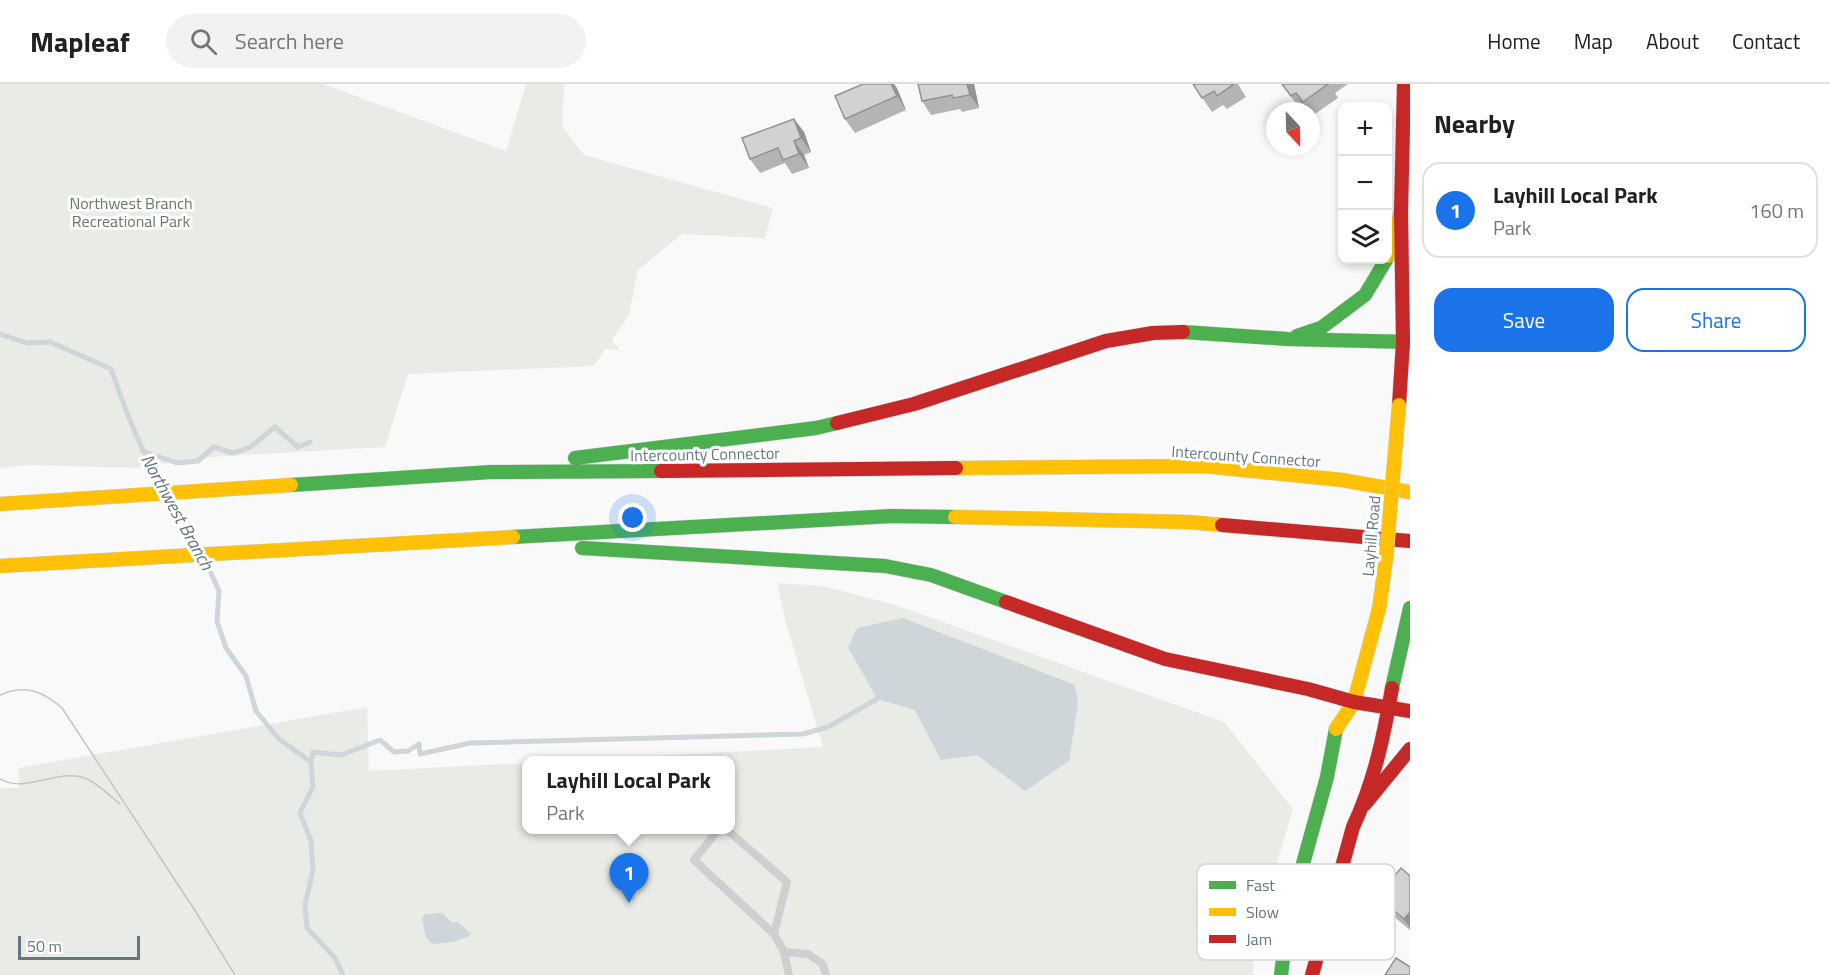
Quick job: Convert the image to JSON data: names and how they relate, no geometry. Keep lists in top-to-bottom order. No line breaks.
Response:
{"streets":{"main road":["Intercounty Connector","Layhill Road"]},"water":["Northwest Branch"],"parks":["Northwest Branch Recreational Park"],"legend":["Fast","Slow","Jam"],"scale_bar":"50 m","north":"bottom","page":{"header":"Mapleaf","search":"Search here","nav":["Home","Map","About","Contact"],"heading":"Nearby","map_buttons":["+","−"],"list":[{"mark":"1","name":"Layhill Local Park","note":"Park","value":"160 m"}],"buttons":["Save","Share"],"popup":["Layhill Local Park","Park"],"pins":"1","scale":"50 m"}}
